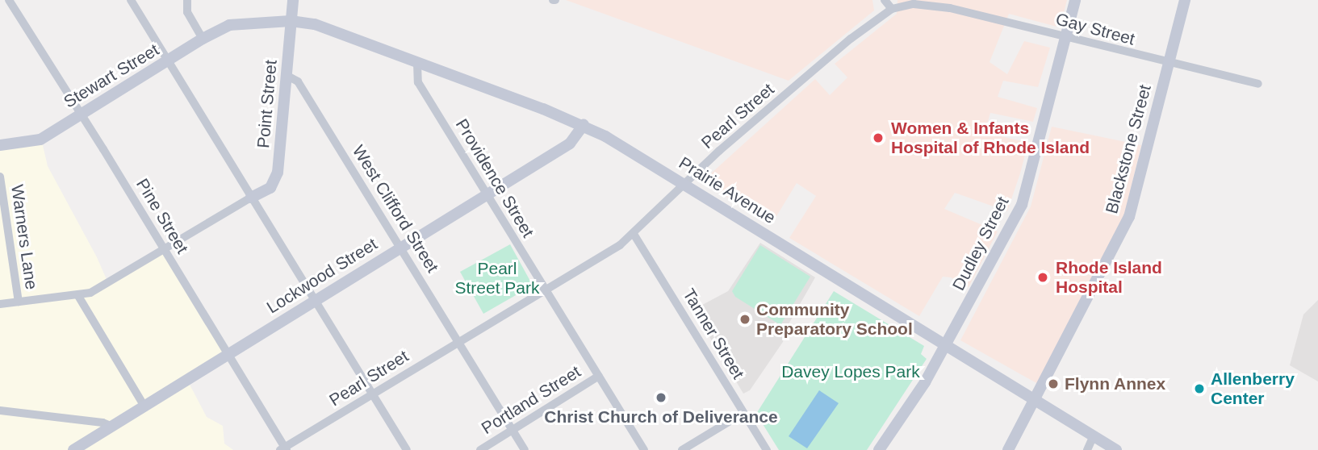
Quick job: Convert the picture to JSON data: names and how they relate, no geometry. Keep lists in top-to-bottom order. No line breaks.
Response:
{"streets":{"street":["Gay Street","Stewart Street","Point Street","Pearl Street","Blackstone Street","Providence Street","Prairie Avenue","West Clifford Street","Pine Street","Warners Lane","Dudley Street","Lockwood Street","Tanner Street","Portland Street"]},"crossings":[["Gay Street","Pearl Street"],["Gay Street","Blackstone Street"],["Gay Street","Dudley Street"],["Stewart Street","Prairie Avenue"],["Stewart Street","Pine Street"],["Point Street","Prairie Avenue"],["Point Street","West Clifford Street"],["Pearl Street","Providence Street"],["Pearl Street","Prairie Avenue"],["Pearl Street","West Clifford Street"],["Pearl Street","Pine Street"],["Pearl Street","Tanner Street"],["Blackstone Street","Prairie Avenue"],["Providence Street","Prairie Avenue"],["Providence Street","Lockwood Street"],["Providence Street","Portland Street"],["Prairie Avenue","Dudley Street"],["Prairie Avenue","Lockwood Street"],["West Clifford Street","Lockwood Street"],["West Clifford Street","Portland Street"],["Pine Street","Lockwood Street"]],"parks":["Pearl Street Park","Davey Lopes Park"],"places":["Women & Infants Hospital of Rhode Island","Rhode Island Hospital","Community Preparatory School","Flynn Annex","Allenberry Center","Christ Church of Deliverance"]}
